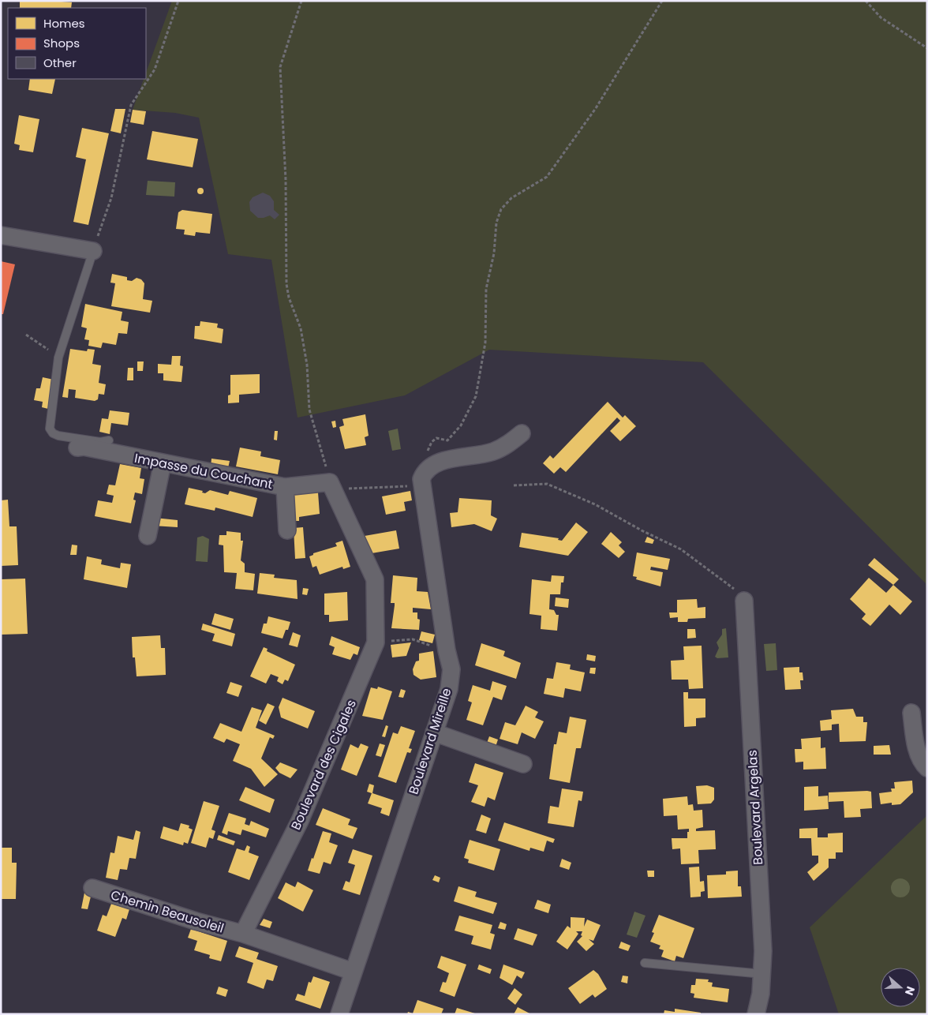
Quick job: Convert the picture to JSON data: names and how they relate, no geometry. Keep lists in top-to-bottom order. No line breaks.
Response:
{"streets":{"street":["Impasse du Couchant","Boulevard Mireille","Boulevard des Cigales","Boulevard Argelas","Chemin Beausoleil"]},"crossings":[["Impasse du Couchant","Boulevard des Cigales"],["Boulevard des Cigales","Chemin Beausoleil"]],"legend":["Homes","Shops","Other"],"north":"right"}
